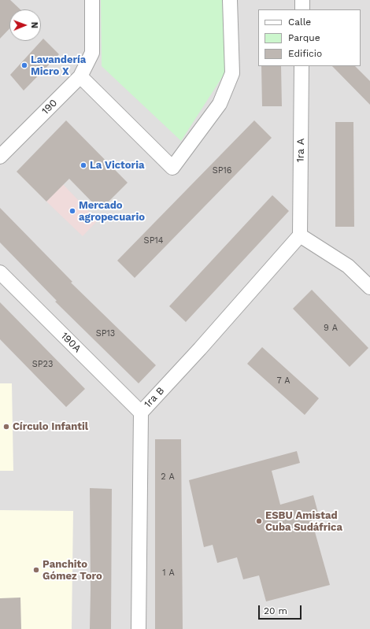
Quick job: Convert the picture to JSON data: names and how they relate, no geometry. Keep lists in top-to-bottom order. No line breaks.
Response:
{"streets":{"street":["190","1ra A","190A","1ra B"]},"crossings":[["1ra A","1ra B"],["190A","1ra B"]],"places":["Lavandería Micro X","La Victoria","Mercado agropecuario","Círculo Infantil","ESBU Amistad Cuba Sudáfrica","Panchito Gómez Toro"],"house_numbers":["SP16","SP14","9 A","SP13","SP23","7 A","2 A","1 A"],"legend":["Calle","Parque","Edificio"],"scale_bar":"20 m","north":"right"}
